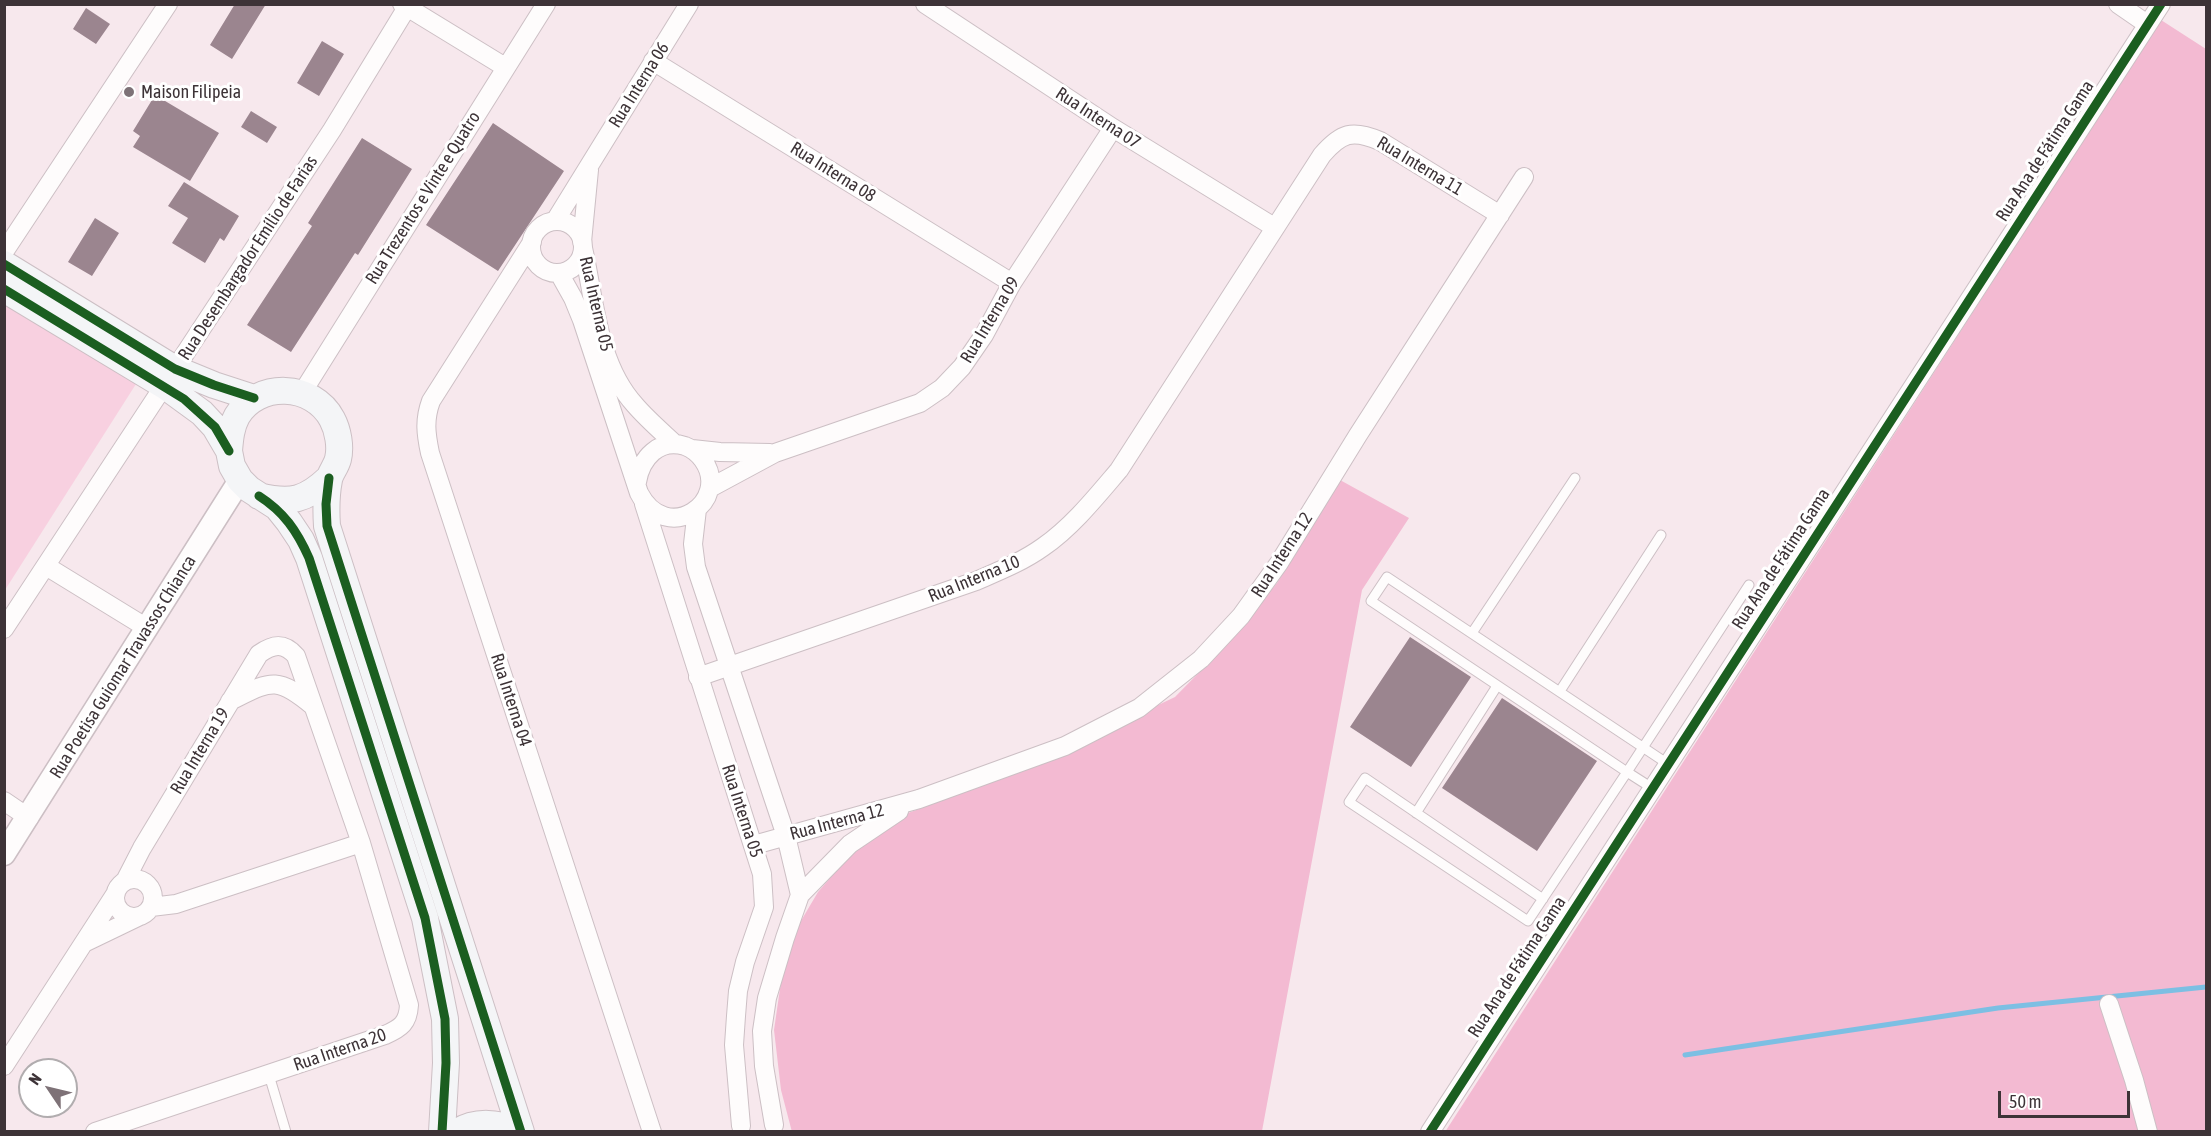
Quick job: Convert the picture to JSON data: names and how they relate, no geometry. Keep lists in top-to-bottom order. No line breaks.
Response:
{"streets":{"street":["Rua Interna 06","Rua Interna 07","Rua Ana de Fátima Gama","Rua Interna 11","Rua Interna 08","Rua Trezentos e Vinte e Quatro","Rua Desembargador Emílio de Farias","Rua Interna 05","Rua Interna 09","Rua Interna 12","Rua Interna 10","Rua Poetisa Guiomar Travassos Chianca","Rua Interna 04","Rua Interna 19","Rua Interna 20"]},"crossings":[["Rua Interna 06","Rua Interna 08"],["Rua Interna 06","Rua Interna 05"],["Rua Interna 06","Rua Interna 04"],["Rua Interna 07","Rua Interna 11"],["Rua Interna 07","Rua Interna 09"],["Rua Interna 07","Rua Interna 10"],["Rua Interna 11","Rua Interna 12"],["Rua Interna 11","Rua Interna 10"],["Rua Interna 08","Rua Interna 09"],["Rua Trezentos e Vinte e Quatro","Rua Poetisa Guiomar Travassos Chianca"],["Rua Interna 05","Rua Interna 09"],["Rua Interna 05","Rua Interna 12"],["Rua Interna 05","Rua Interna 10"],["Rua Interna 05","Rua Interna 04"],["Rua Interna 19","Rua Interna 20"]],"places":["Maison Filipeia"],"scale_bar":"50 m","north":"top left"}
